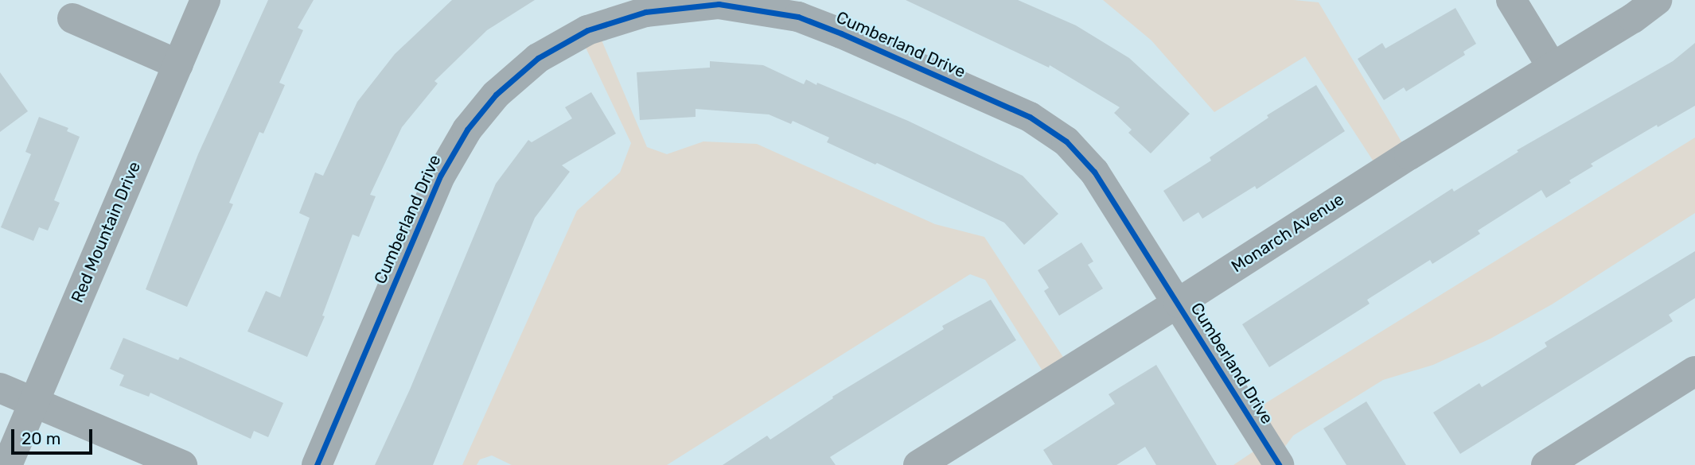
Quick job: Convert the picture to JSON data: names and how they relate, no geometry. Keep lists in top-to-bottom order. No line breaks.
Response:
{"streets":{"street":["Cumberland Drive","Red Mountain Drive","Monarch Avenue"]},"crossings":[["Cumberland Drive","Monarch Avenue"]],"scale_bar":"20 m"}
